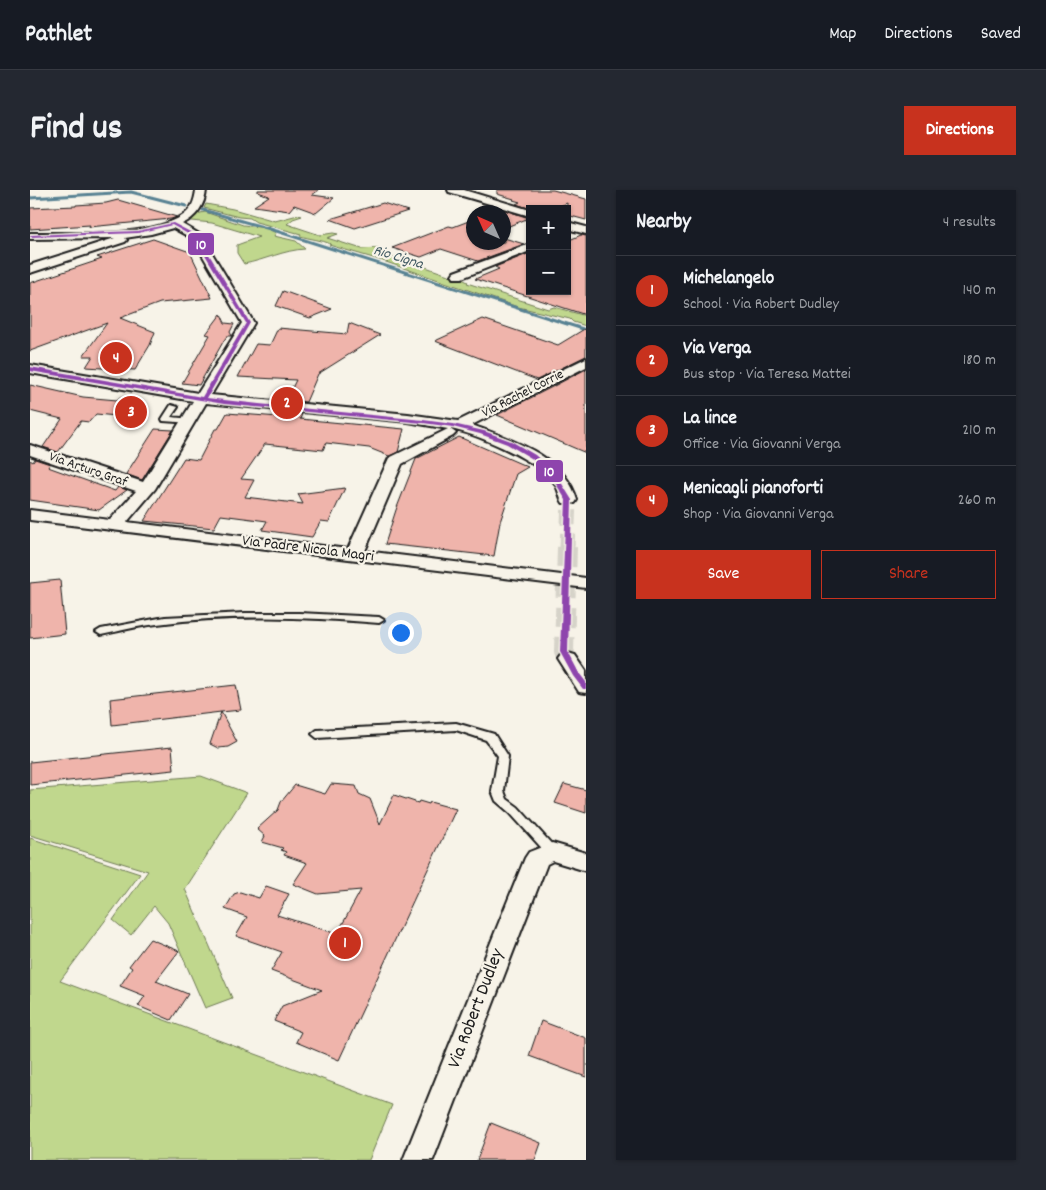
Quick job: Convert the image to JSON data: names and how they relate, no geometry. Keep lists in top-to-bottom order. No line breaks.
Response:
{"streets":{"street":["Via Rachel Corrie","Via Arturo Graf","Via Padre Nicola Magri","Via Robert Dudley"]},"crossings":[["Via Rachel Corrie","Via Padre Nicola Magri"]],"water":["Rio Cigna"],"lines":["transit line 10"],"north":"top left","page":{"header":"Pathlet","nav":["Map","Directions","Saved"],"title":"Find us","buttons":["Directions",["Save","Share"]],"heading":["Nearby","4 results"],"map_buttons":["+","−"],"list":[{"mark":"1","name":"Michelangelo","note":"School · Via Robert Dudley","value":"140 m"},{"mark":"2","name":"Via Verga","note":"Bus stop · Via Teresa Mattei","value":"180 m"},{"mark":"3","name":"La lince","note":"Office · Via Giovanni Verga","value":"210 m"},{"mark":"4","name":"Menicagli pianoforti","note":"Shop · Via Giovanni Verga","value":"260 m"}],"pins":["4","2","3","1"]}}
